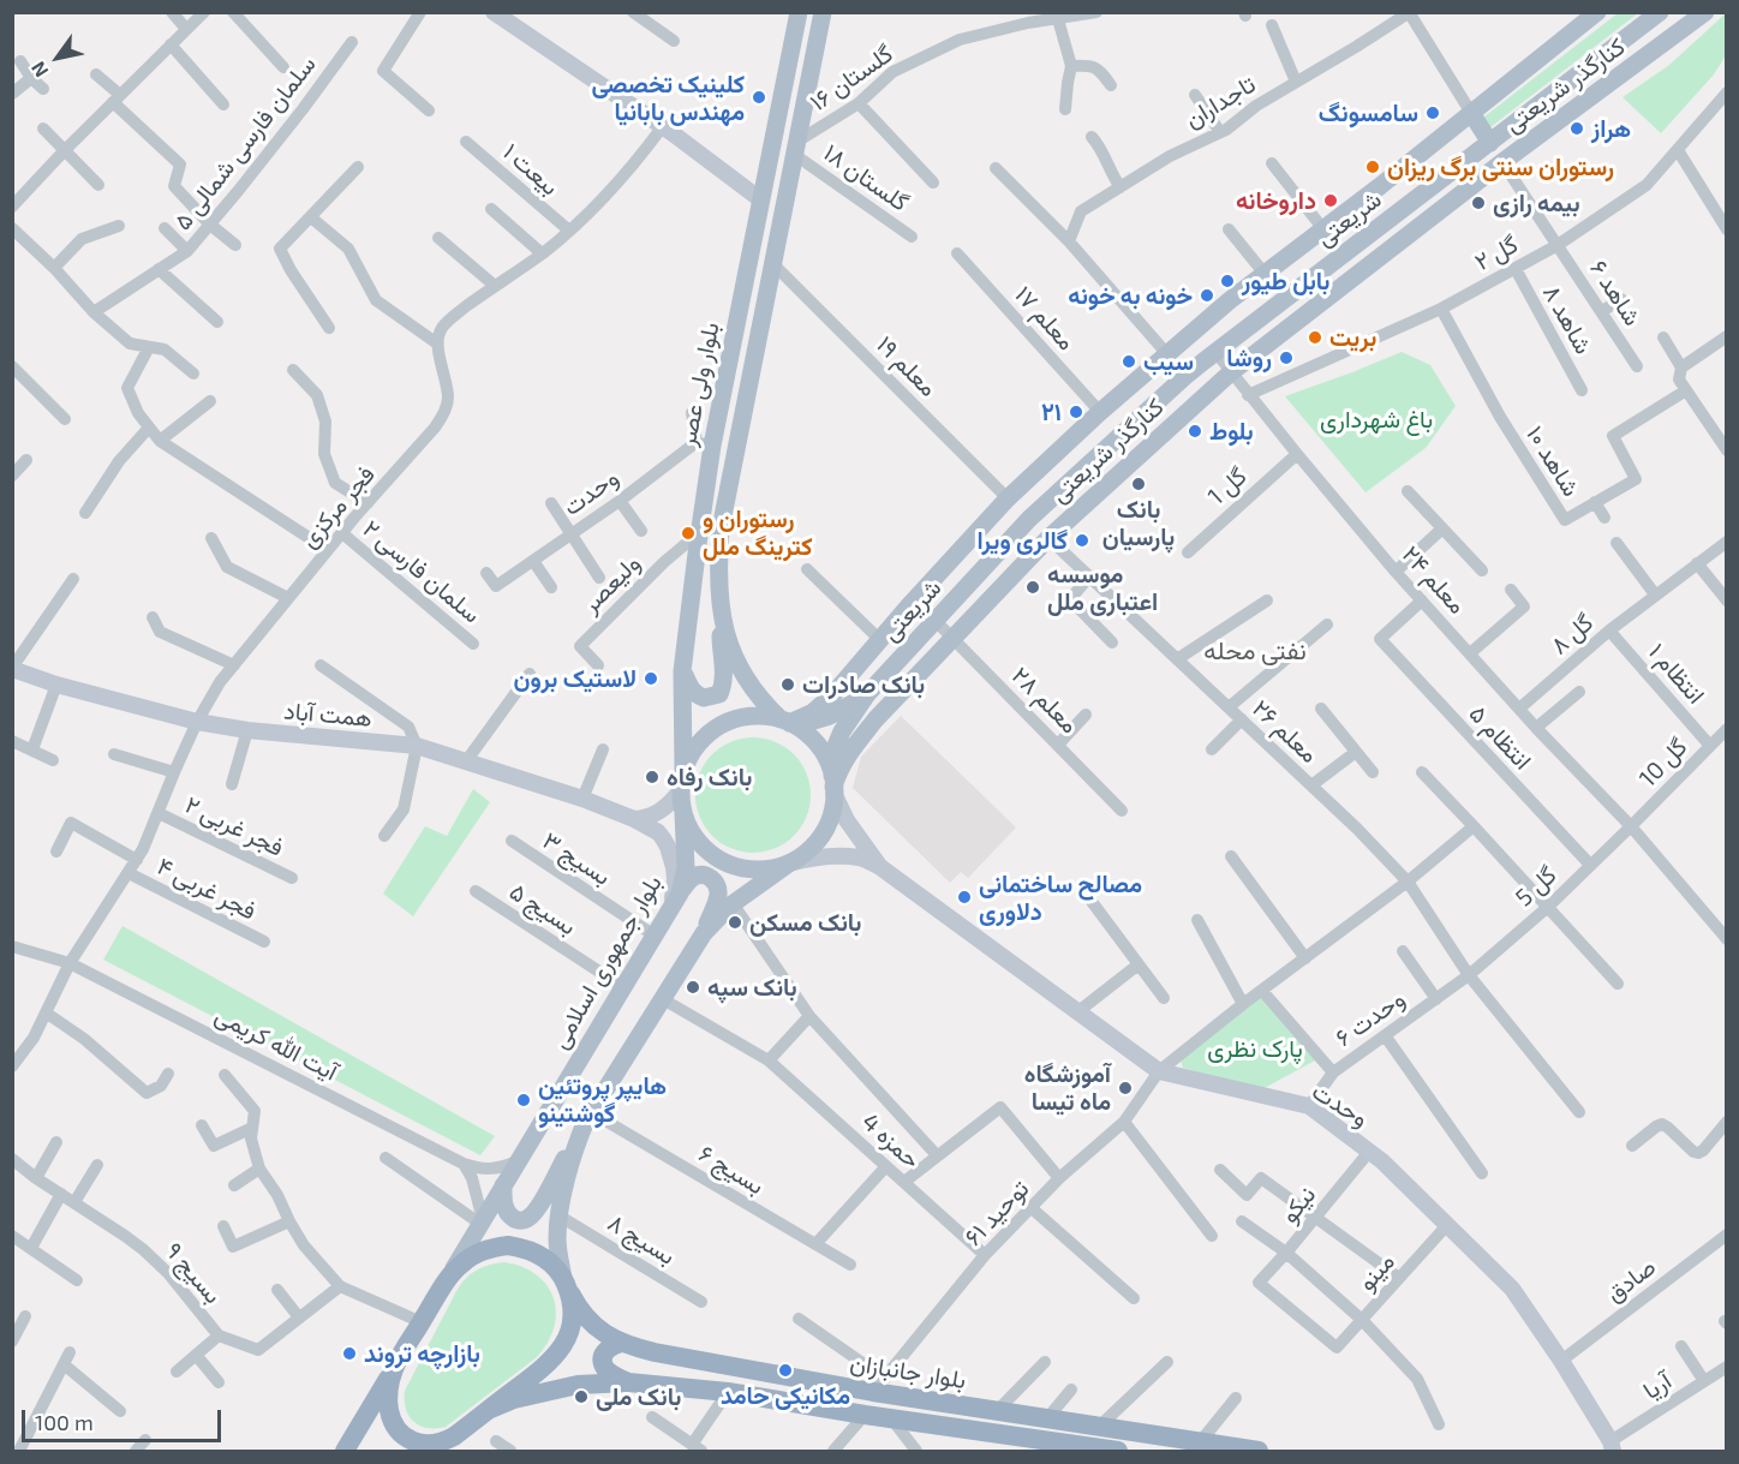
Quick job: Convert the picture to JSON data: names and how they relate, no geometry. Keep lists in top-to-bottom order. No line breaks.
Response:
{"streets":{"highway":["بلوار جانبازان"],"main road":["کنارگذر شریعتی","شریعتی","بلوار ولی عصر","وحدت","همت آباد","بلوار جمهوری اسلامی"],"street":["گلستان ۱۶","تاجداران","سلمان فارسی شمالی ۵","بیعت ۱","گلستان ۱۸","گل ۲","شاهد ۶","معلم ۱۷","شاهد ۸","معلم ۱۹","شاهد ۱۰","گل 1","فجر مرکزی","سلمان فارسی ۲","معلم ۲۴","ولیعصر","گل ۸","انتظام ۱","معلم ۲۸","معلم ۲۶","انتظام ۵","گل 10","فجر غربی ۲","بسیج ۳","گل 5","فجر غربی ۴","بسیج ۵","وحدت ۶","آیت الله کریمی","حمزه 4","بسیج ۶","نیکو","توحید ۶۱","بسیج ۸","مینو","بسیج ۹","صادق","آریا"]},"crossings":[["گلستان ۱۶","گلستان ۱۸"],["گلستان ۱۶","بلوار ولی عصر"],["کنارگذر شریعتی","شاهد ۶"],["کنارگذر شریعتی","معلم ۱۷"],["کنارگذر شریعتی","معلم ۱۹"],["کنارگذر شریعتی","بلوار ولی عصر"],["کنارگذر شریعتی","وحدت"],["کنارگذر شریعتی","معلم ۲۴"],["کنارگذر شریعتی","معلم ۲۸"],["کنارگذر شریعتی","معلم ۲۶"],["کنارگذر شریعتی","بلوار جمهوری اسلامی"],["گلستان ۱۸","بلوار ولی عصر"],["شریعتی","معلم ۲۴"],["شریعتی","معلم ۲۸"],["گل ۲","شاهد ۶"],["گل ۲","شاهد ۸"],["گل ۲","شاهد ۱۰"],["گل ۲","معلم ۲۴"],["معلم ۱۹","بلوار ولی عصر"],["بلوار ولی عصر","وحدت"],["بلوار ولی عصر","ولیعصر"],["بلوار ولی عصر","بلوار جمهوری اسلامی"],["گل 1","معلم ۲۴"],["وحدت","بلوار جمهوری اسلامی"],["وحدت","وحدت ۶"],["وحدت","نیکو"],["وحدت","توحید ۶۱"],["وحدت","مینو"],["وحدت","صادق"],["وحدت","آریا"],["فجر مرکزی","سلمان فارسی ۲"],["فجر مرکزی","همت آباد"],["فجر مرکزی","فجر غربی ۲"],["فجر مرکزی","فجر غربی ۴"],["فجر مرکزی","آیت الله کریمی"],["معلم ۲۴","گل ۸"],["معلم ۲۴","انتظام ۵"],["معلم ۲۴","گل 10"],["معلم ۲۴","گل 5"],["گل ۸","انتظام ۱"],["انتظام ۱","گل 10"],["همت آباد","بلوار جمهوری اسلامی"],["معلم ۲۶","گل 5"],["معلم ۲۶","وحدت ۶"],["معلم ۲۶","توحید ۶۱"],["انتظام ۵","گل 5"],["گل 10","گل 5"],["بسیج ۳","بلوار جمهوری اسلامی"],["گل 5","وحدت ۶"],["بسیج ۵","بلوار جمهوری اسلامی"],["بلوار جمهوری اسلامی","آیت الله کریمی"],["بلوار جمهوری اسلامی","بلوار جانبازان"],["حمزه 4","توحید ۶۱"],["نیکو","مینو"],["توحید ۶۱","بلوار جانبازان"]],"districts":["نفتی محله"],"parks":["باغ شهرداری","پارک نظری"],"places":["کلینیک تخصصی مهندس بابانیا","سامسونگ","هراز","رستوران سنتی برگ ریزان","داروخانه","بیمه رازی","بابل طیور","خونه به خونه","بریت","روشا","سیب","۲۱","بلوط","بانک پارسیان","رستوران و کترینگ ملل","گالری ویرا","موسسه اعتباری ملل","لاستیک برون","بانک صادرات","بانک رفاه","مصالح ساختمانی دلاوری","بانک مسکن","بانک سپه","آموزشگاه ماه تیسا","هایپر پروتئین گوشتینو","بازارچه تروند","مکانیکی حامد","بانک ملی"],"scale_bar":"100 m","north":"bottom left"}
